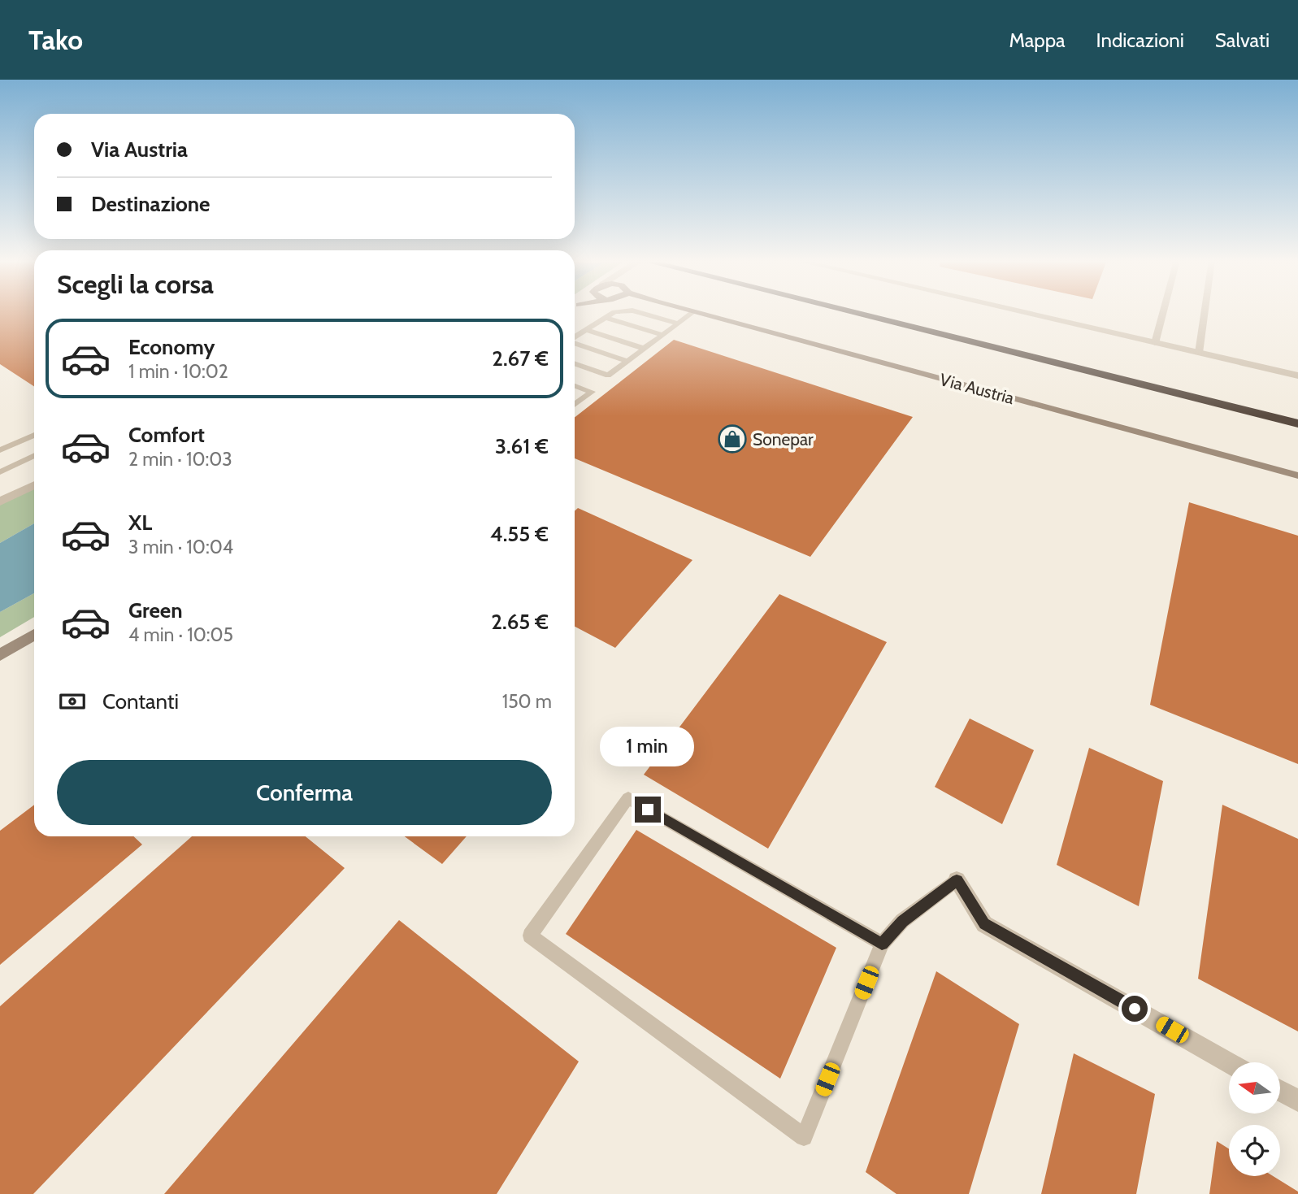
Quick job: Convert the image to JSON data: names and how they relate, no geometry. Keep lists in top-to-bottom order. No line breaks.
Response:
{"streets":{"street":["Via Austria"]},"places":{"shop":["Sonepar"]},"north":"left","page":{"header":"Tako","nav":["Mappa","Indicazioni","Salvati"],"banner":["Via Austria","Destinazione"],"heading":"Scegli la corsa","list":[{"name":"Economy","note":"1 min · 10:02","value":"2.67 €"},{"name":"Comfort","note":"2 min · 10:03","value":"3.61 €"},{"name":"XL","note":"3 min · 10:04","value":"4.55 €"},{"name":"Green","note":"4 min · 10:05","value":"2.65 €"}],"pay":["Contanti","150 m"],"bubble":"1 min","buttons":"Conferma"}}
